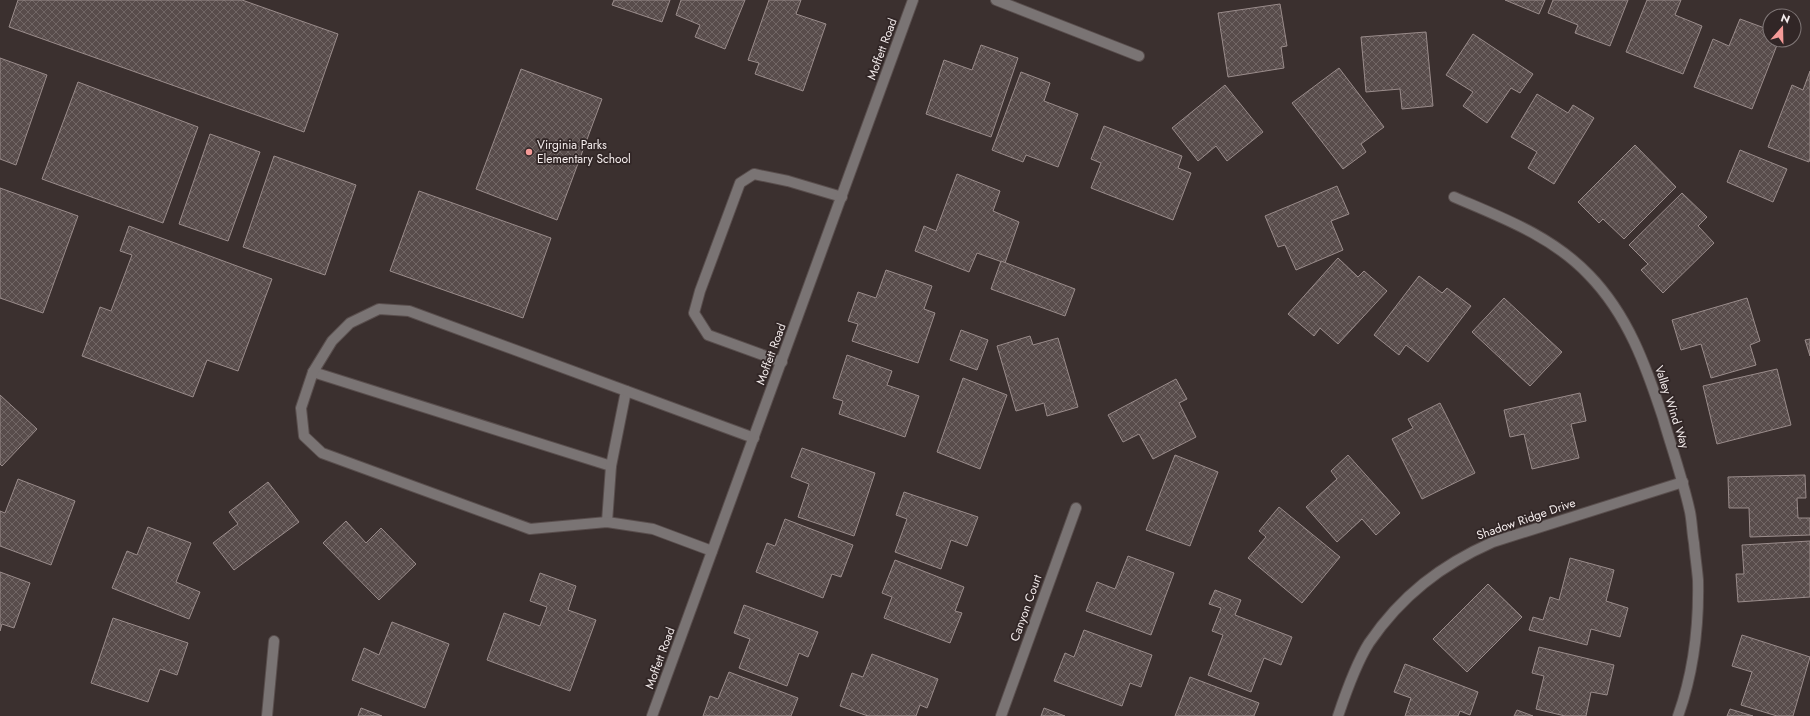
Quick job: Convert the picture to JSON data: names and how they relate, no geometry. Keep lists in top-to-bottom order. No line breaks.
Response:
{"streets":{"street":["Moffett Road","Valley Wind Way","Shadow Ridge Drive","Canyon Court"]},"crossings":[["Valley Wind Way","Shadow Ridge Drive"]],"places":["Virginia Parks Elementary School"],"north":"top"}
